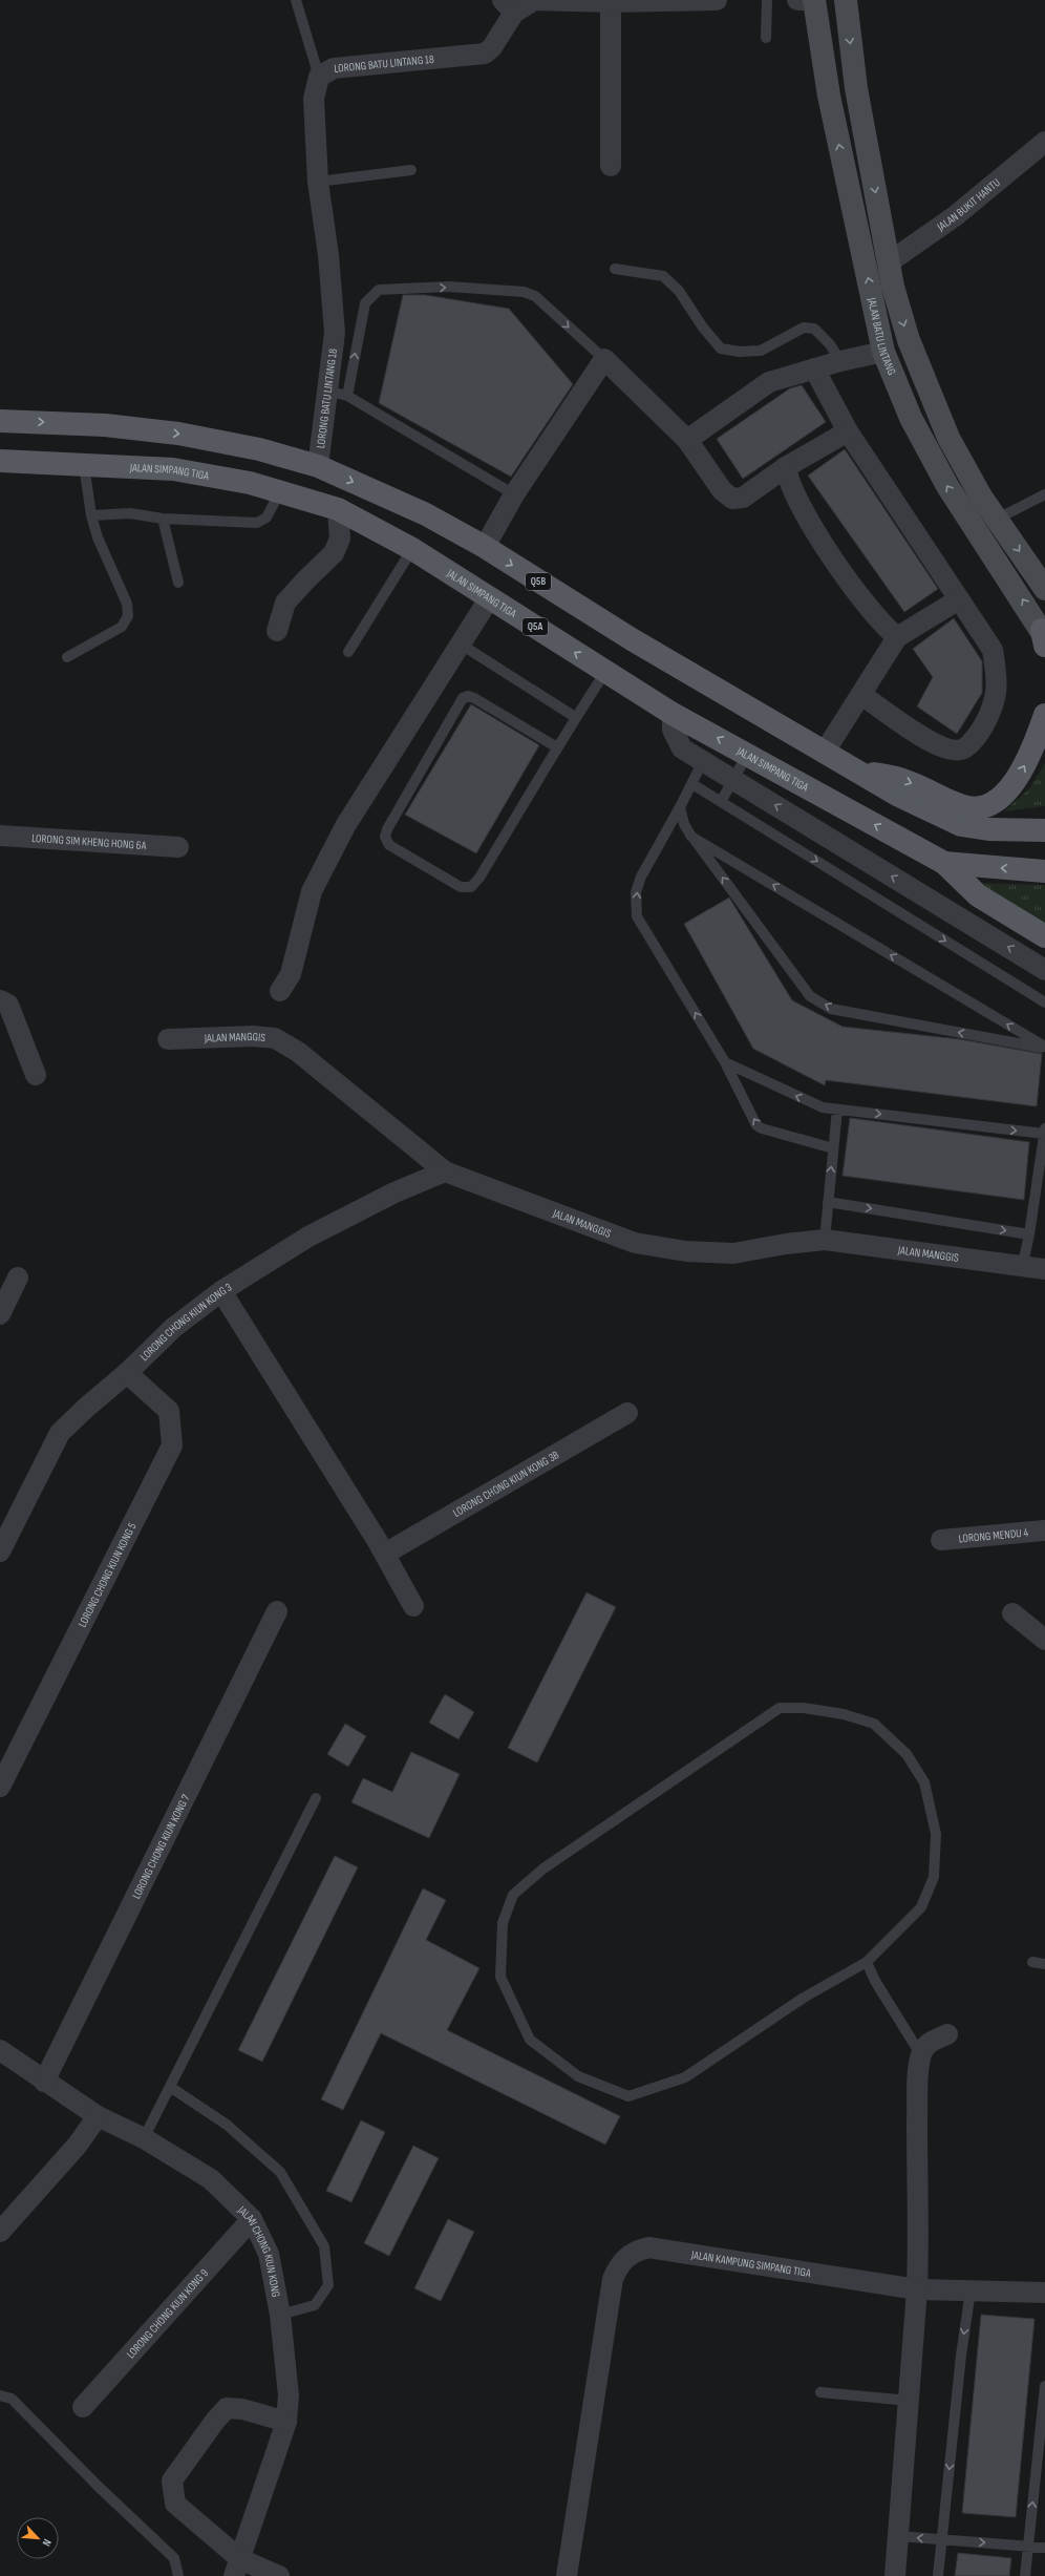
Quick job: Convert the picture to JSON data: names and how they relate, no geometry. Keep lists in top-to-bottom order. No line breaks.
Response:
{"streets":{"main road":["JALAN BATU LINTANG","JALAN SIMPANG TIGA","Q5B","Q5A"],"street":["LORONG BATU LINTANG 18","JALAN BUKIT HANTU","LORONG SIM KHENG HONG 6A","JALAN MANGGIS","LORONG CHONG KIUN KONG 3","LORONG CHONG KIUN KONG 3B","LORONG MENDU 4","LORONG CHONG KIUN KONG 5","LORONG CHONG KIUN KONG 7","JALAN CHONG KIUN KONG","JALAN KAMPUNG SIMPANG TIGA","LORONG CHONG KIUN KONG 9"]},"crossings":[["LORONG BATU LINTANG 18","Q5B"],["JALAN BUKIT HANTU","JALAN BATU LINTANG"],["JALAN MANGGIS","LORONG CHONG KIUN KONG 3"],["LORONG CHONG KIUN KONG 3","LORONG CHONG KIUN KONG 5"],["LORONG CHONG KIUN KONG 7","JALAN CHONG KIUN KONG"],["JALAN CHONG KIUN KONG","LORONG CHONG KIUN KONG 9"]],"north":"bottom right"}
